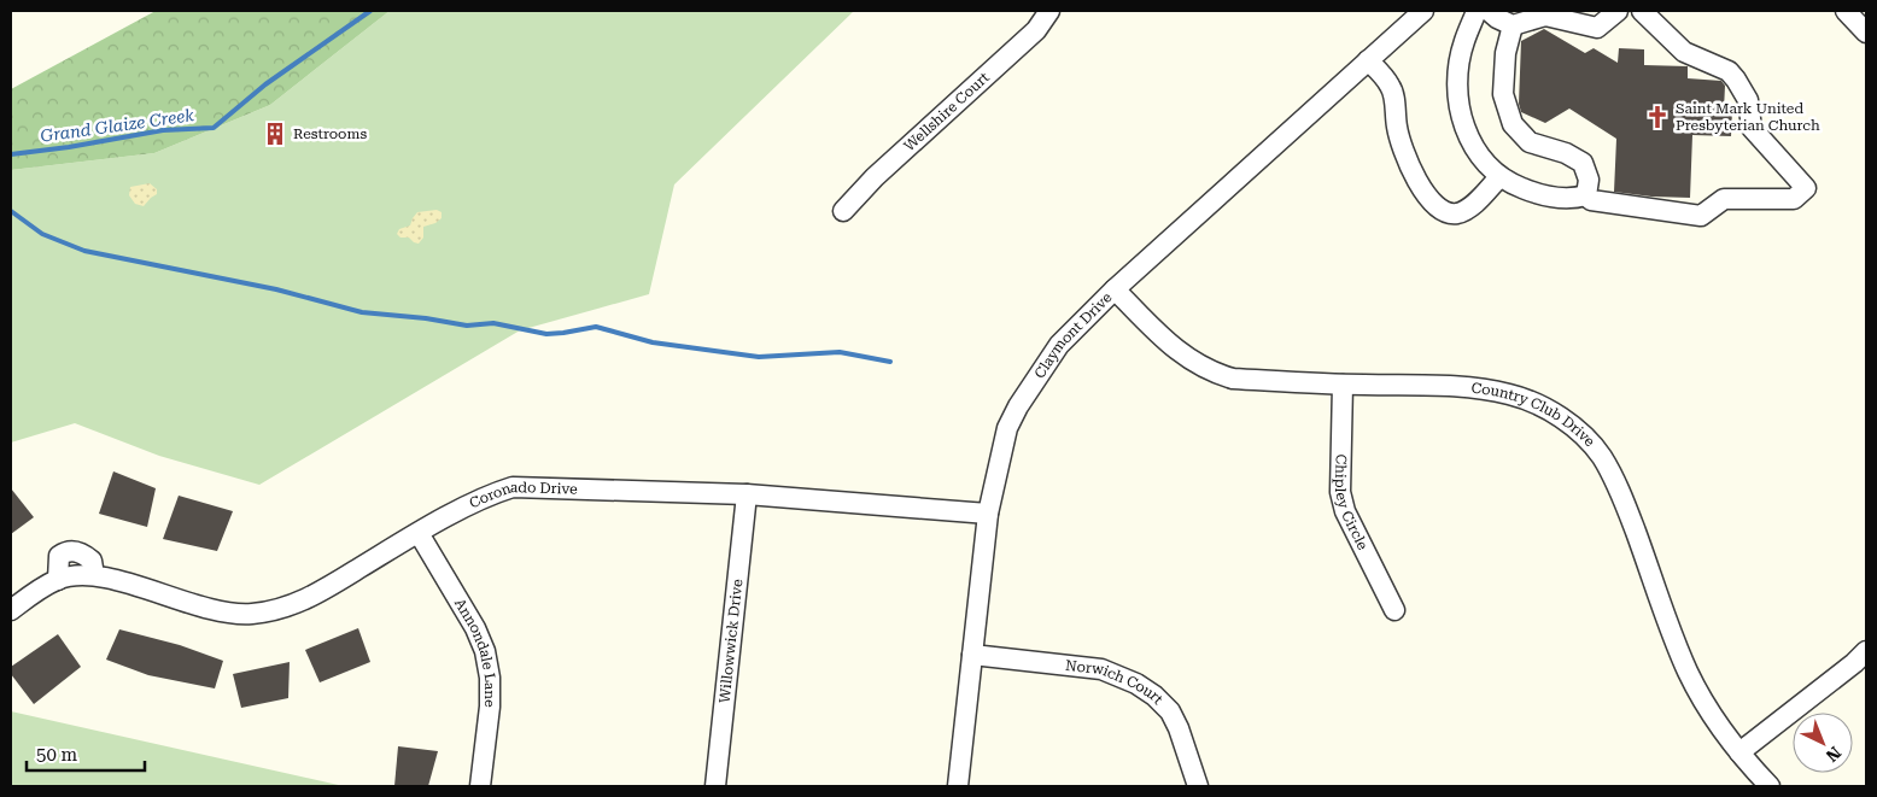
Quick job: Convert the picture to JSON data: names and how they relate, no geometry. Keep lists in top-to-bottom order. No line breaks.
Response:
{"streets":{"street":["Wellshire Court","Claymont Drive","Country Club Drive","Coronado Drive","Chipley Circle","Willowwick Drive","Annondale Lane","Norwich Court"]},"crossings":[["Claymont Drive","Country Club Drive"],["Claymont Drive","Coronado Drive"],["Claymont Drive","Norwich Court"],["Country Club Drive","Chipley Circle"],["Coronado Drive","Willowwick Drive"],["Coronado Drive","Annondale Lane"]],"water":["Grand Glaize Creek"],"places":{"church":["Saint Mark United Presbyterian Church"],"building":["Restrooms"]},"scale_bar":"50 m","north":"bottom right"}
